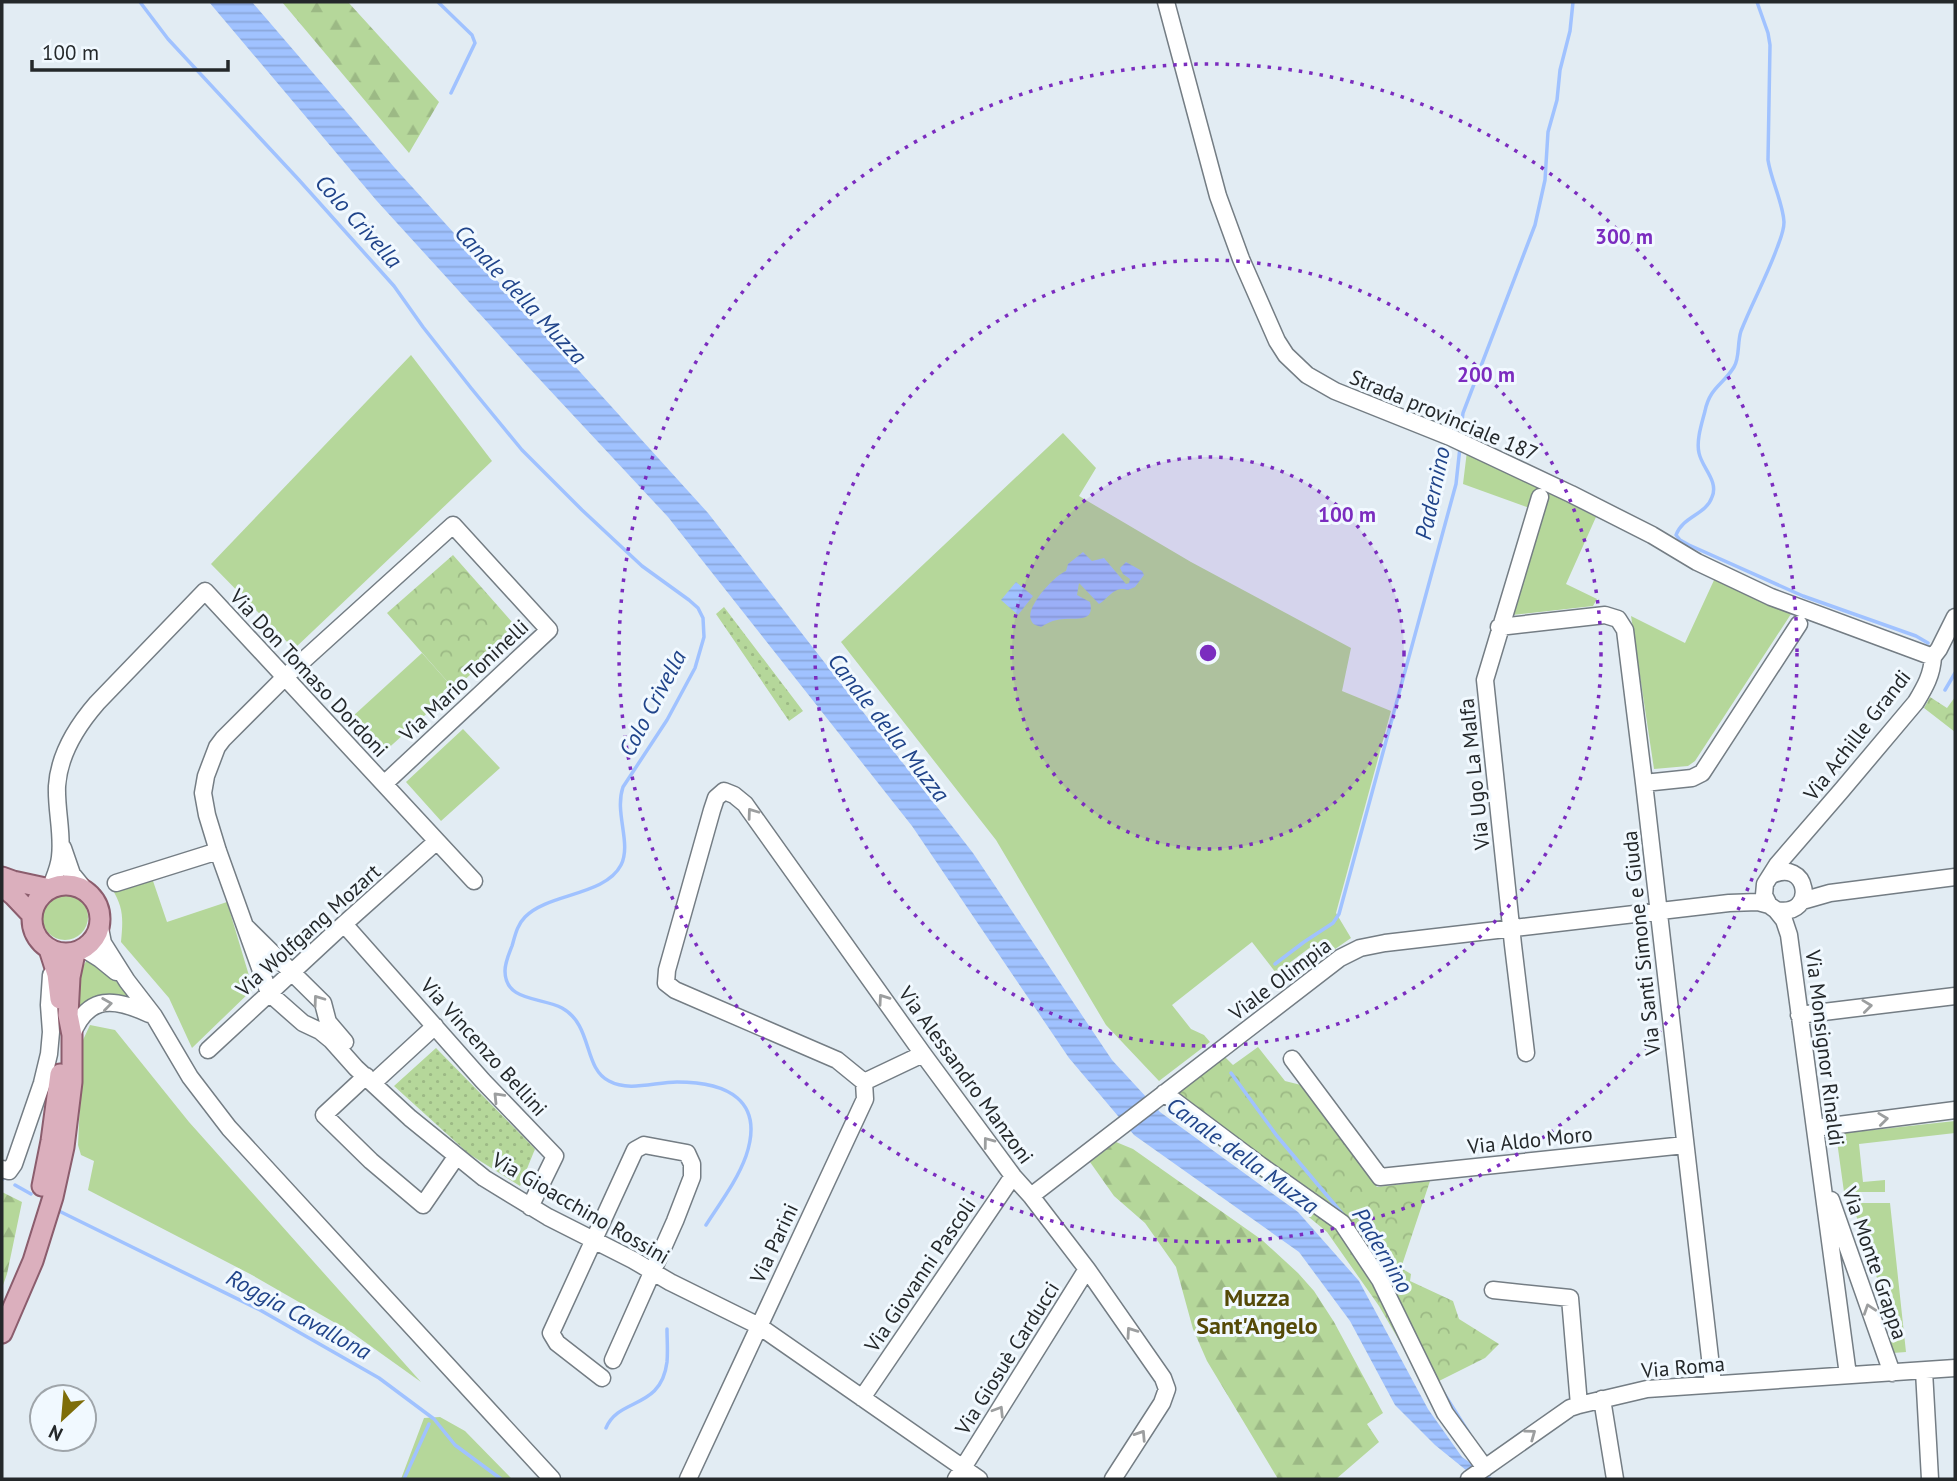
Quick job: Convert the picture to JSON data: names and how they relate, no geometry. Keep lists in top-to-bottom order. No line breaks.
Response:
{"streets":{"street":["Strada provinciale 187","Via Don Tomaso Dordoni","Via Mario Toninelli","Via Achille Grandi","Via Ugo La Malfa","Via Wolfgang Mozart","Via Santi Simone e Giuda","Viale Olimpia","Via Vincenzo Bellini","Via Monsignor Rinaldi","Via Alessandro Manzoni","Via Aldo Moro","Via Gioacchino Rossini","Via Parini","Via Monte Grappa","Via Giovanni Pascoli","Via Giosuè Carducci","Via Roma"]},"crossings":[["Strada provinciale 187","Via Achille Grandi"],["Via Don Tomaso Dordoni","Via Mario Toninelli"],["Via Don Tomaso Dordoni","Via Wolfgang Mozart"],["Via Achille Grandi","Viale Olimpia"],["Via Achille Grandi","Via Monsignor Rinaldi"],["Via Ugo La Malfa","Via Santi Simone e Giuda"],["Via Ugo La Malfa","Viale Olimpia"],["Via Wolfgang Mozart","Via Vincenzo Bellini"],["Via Wolfgang Mozart","Via Gioacchino Rossini"],["Via Santi Simone e Giuda","Viale Olimpia"],["Via Santi Simone e Giuda","Via Aldo Moro"],["Via Santi Simone e Giuda","Via Roma"],["Viale Olimpia","Via Monsignor Rinaldi"],["Viale Olimpia","Via Alessandro Manzoni"],["Via Vincenzo Bellini","Via Gioacchino Rossini"],["Via Monsignor Rinaldi","Via Monte Grappa"],["Via Alessandro Manzoni","Via Parini"],["Via Alessandro Manzoni","Via Giovanni Pascoli"],["Via Alessandro Manzoni","Via Giosuè Carducci"],["Via Gioacchino Rossini","Via Parini"],["Via Gioacchino Rossini","Via Giovanni Pascoli"],["Via Gioacchino Rossini","Via Giosuè Carducci"],["Via Monte Grappa","Via Roma"]],"one_way":["Via Vincenzo Bellini","Via Giosuè Carducci"],"districts":["Muzza Sant'Angelo"],"water":["Colo Crivella","Canale della Muzza","Padernino","Roggia Cavallona"],"scale_bar":"100 m","north":"bottom left","rings":["300 m","200 m","100 m"]}
